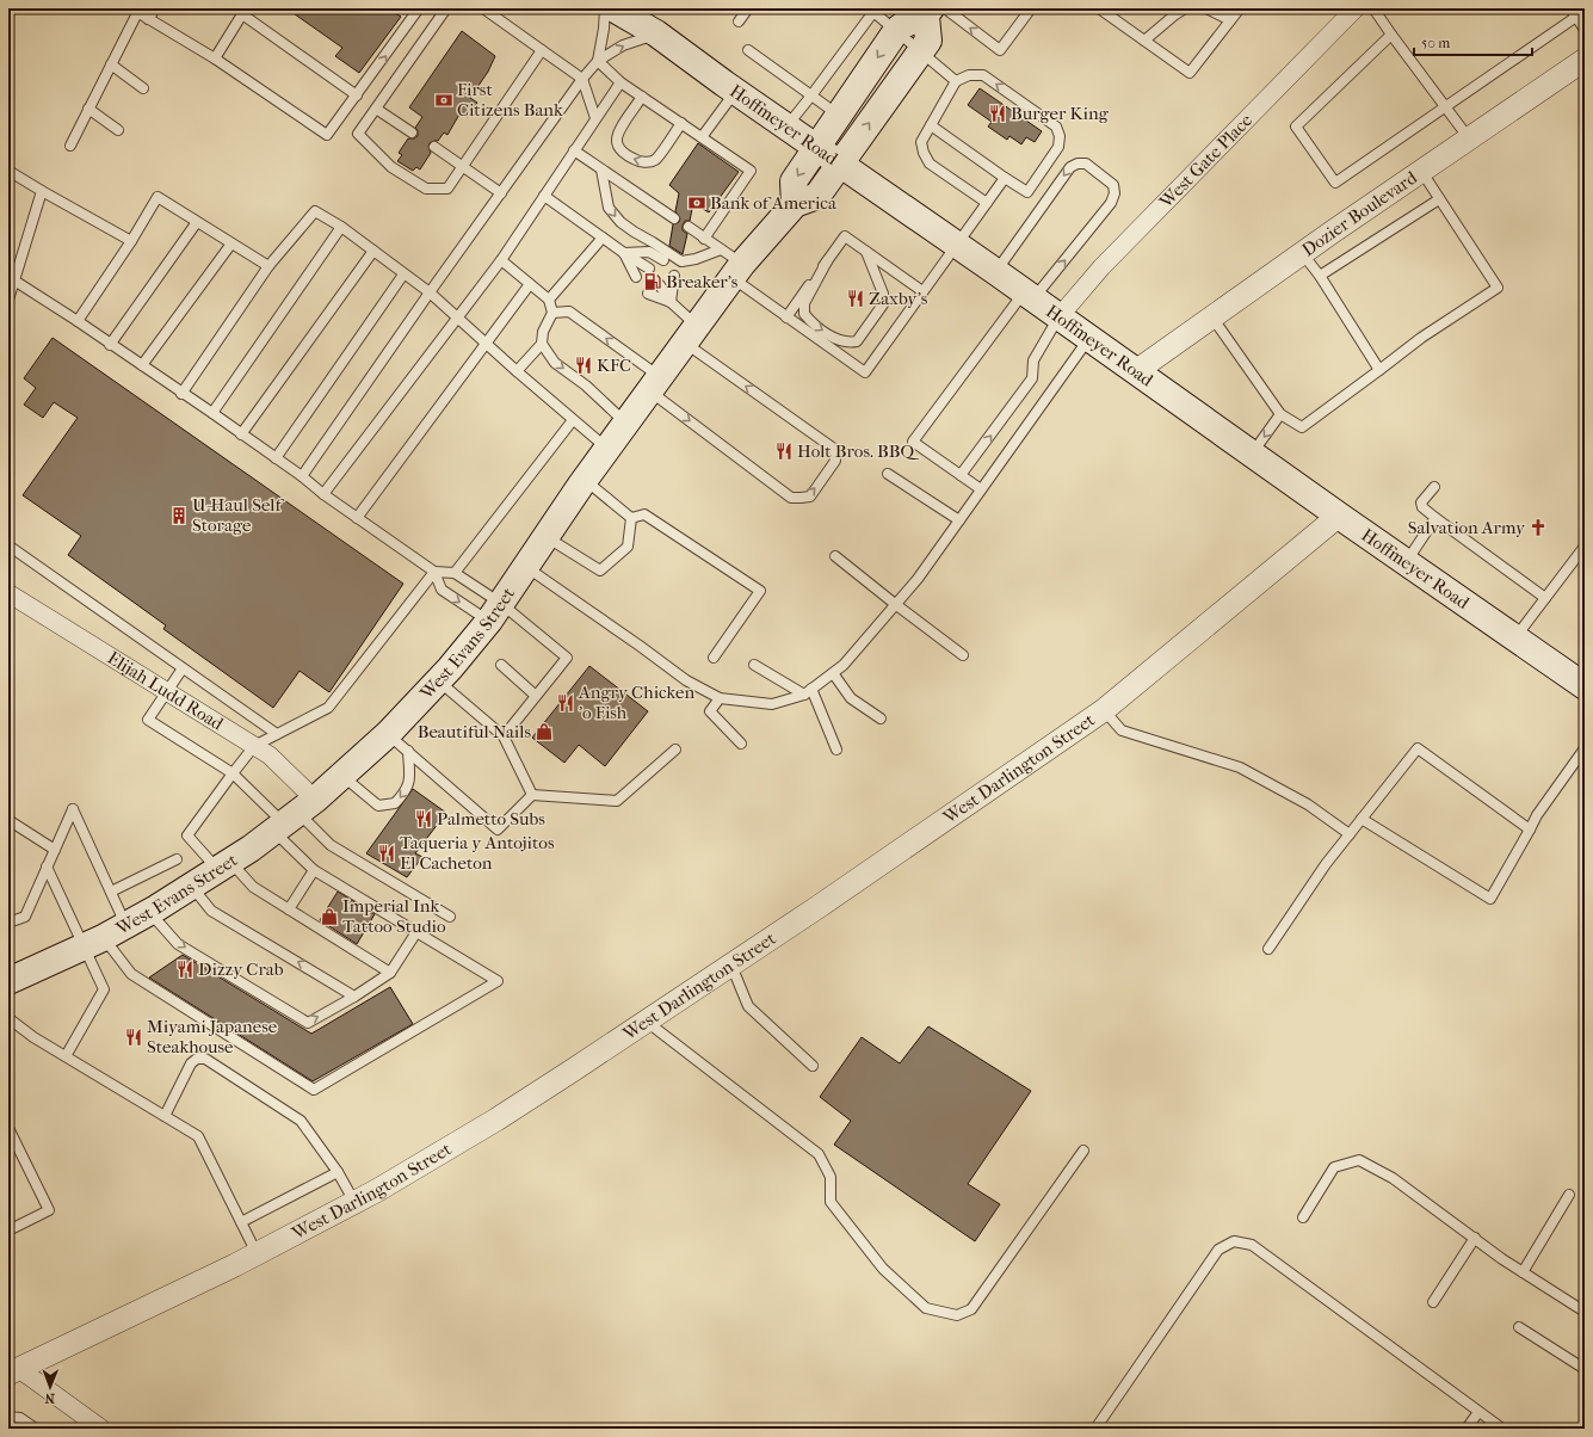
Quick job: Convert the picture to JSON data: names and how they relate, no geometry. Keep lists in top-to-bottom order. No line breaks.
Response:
{"streets":{"main road":["Hoffmeyer Road","West Evans Street"],"street":["West Gate Place","Dozier Boulevard","Elijah Ludd Road","West Darlington Street"]},"crossings":[["Hoffmeyer Road","West Gate Place"],["Hoffmeyer Road","Dozier Boulevard"],["Hoffmeyer Road","West Evans Street"],["Hoffmeyer Road","West Darlington Street"],["West Evans Street","Elijah Ludd Road"]],"places":{"bank":["First Citizens Bank","Bank of America"],"restaurant":["Burger King","Zaxby's","KFC","Holt Bros. BBQ","Angry Chicken 'o Fish","Palmetto Subs","Taqueria y Antojitos El Cacheton","Dizzy Crab","Miyami Japanese Steakhouse"],"fuel station":["Breaker's"],"building":["U-Haul Self Storage"],"church":["Salvation Army"],"shop":["Beautiful Nails","Imperial Ink Tattoo Studio"]},"scale_bar":"50 m","north":"bottom"}
